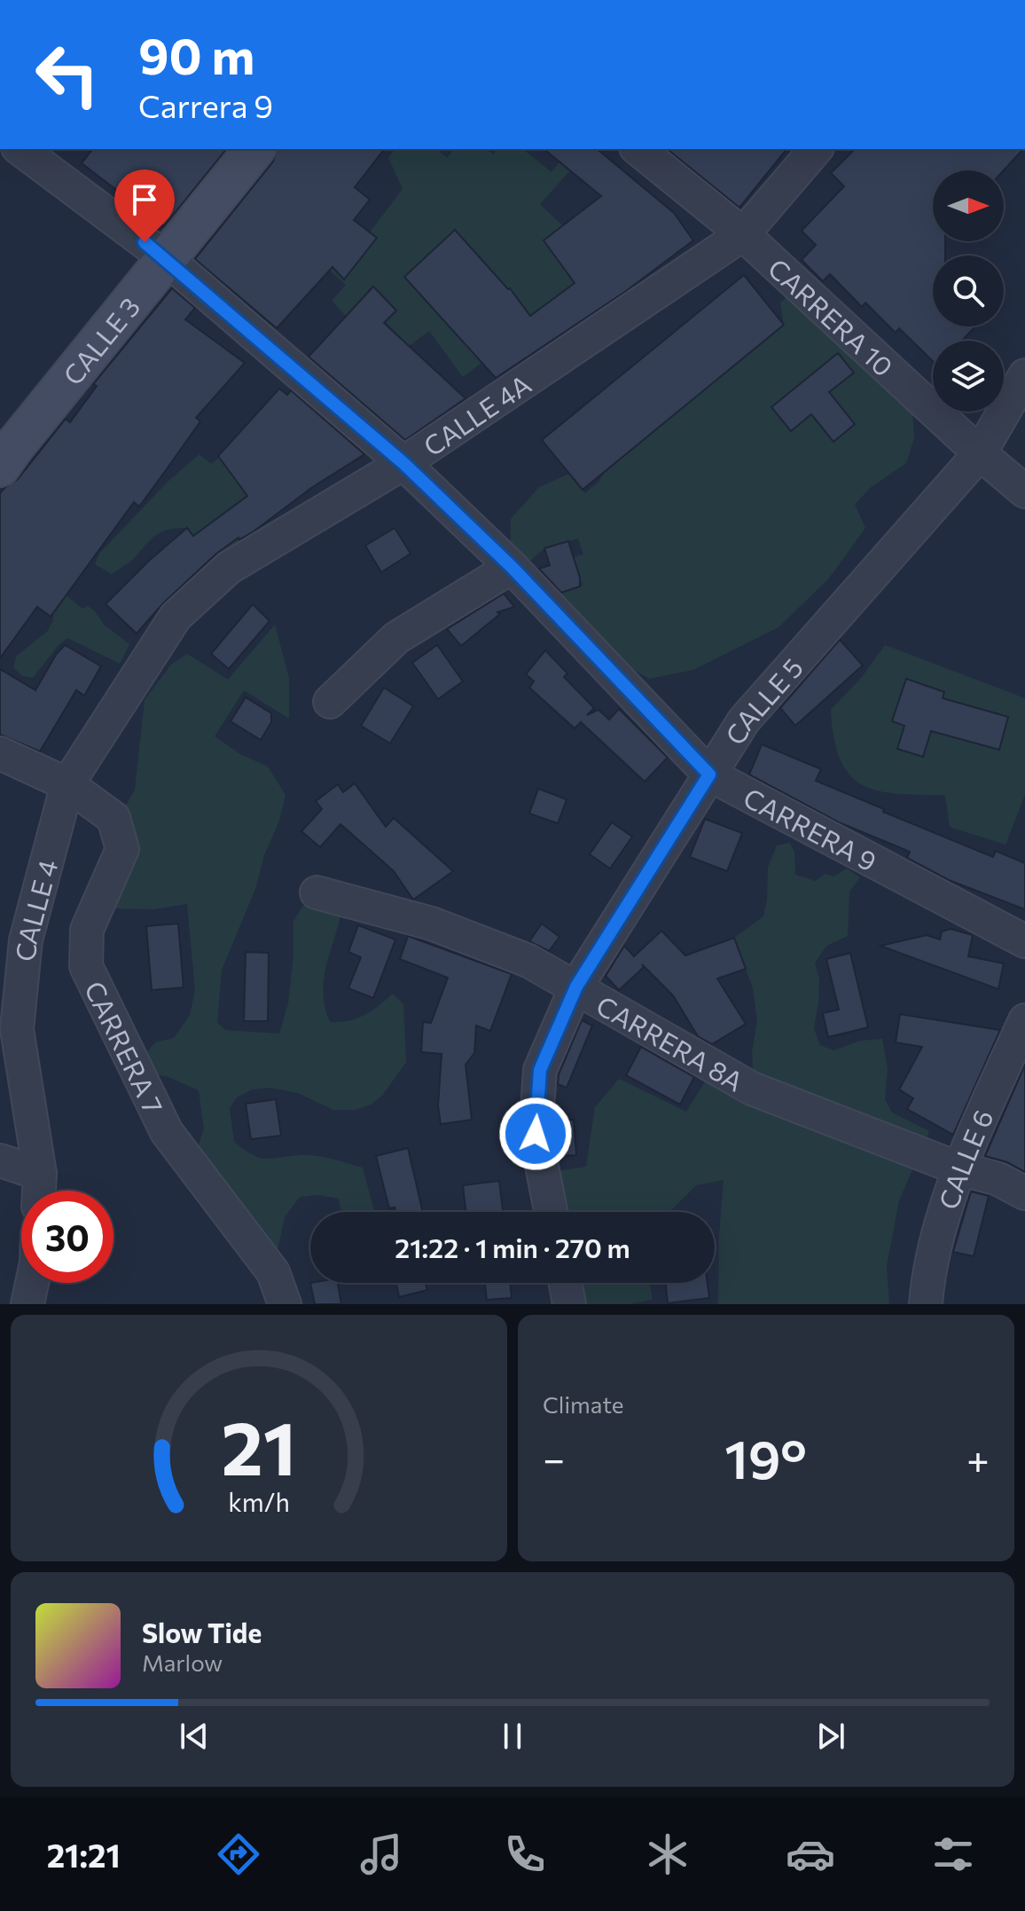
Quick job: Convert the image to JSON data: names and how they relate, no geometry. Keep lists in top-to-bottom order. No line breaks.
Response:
{"streets":{"main road":["CALLE 3"],"street":["CARRERA 10","CALLE 4A","CALLE 5","CARRERA 9","CALLE 4","CARRERA 8A","CARRERA 7","CALLE 6"]},"crossings":[["CARRERA 10","CALLE 4A"],["CARRERA 10","CALLE 5"],["CALLE 3","CARRERA 9"],["CALLE 4A","CARRERA 9"],["CALLE 4A","CALLE 4"],["CALLE 4A","CARRERA 7"],["CALLE 5","CARRERA 9"],["CALLE 5","CARRERA 8A"],["CALLE 4","CARRERA 7"],["CARRERA 8A","CALLE 6"]],"north":"right","page":{"turn":["90 m","Carrera 9"],"limit":"30","trip":"21:22 · 1 min · 270 m","tile":"Climate","heat":["−","19°","+"],"song":["Slow Tide","Marlow"],"tabs":"21:21","gauge":["21","km/h"]}}
